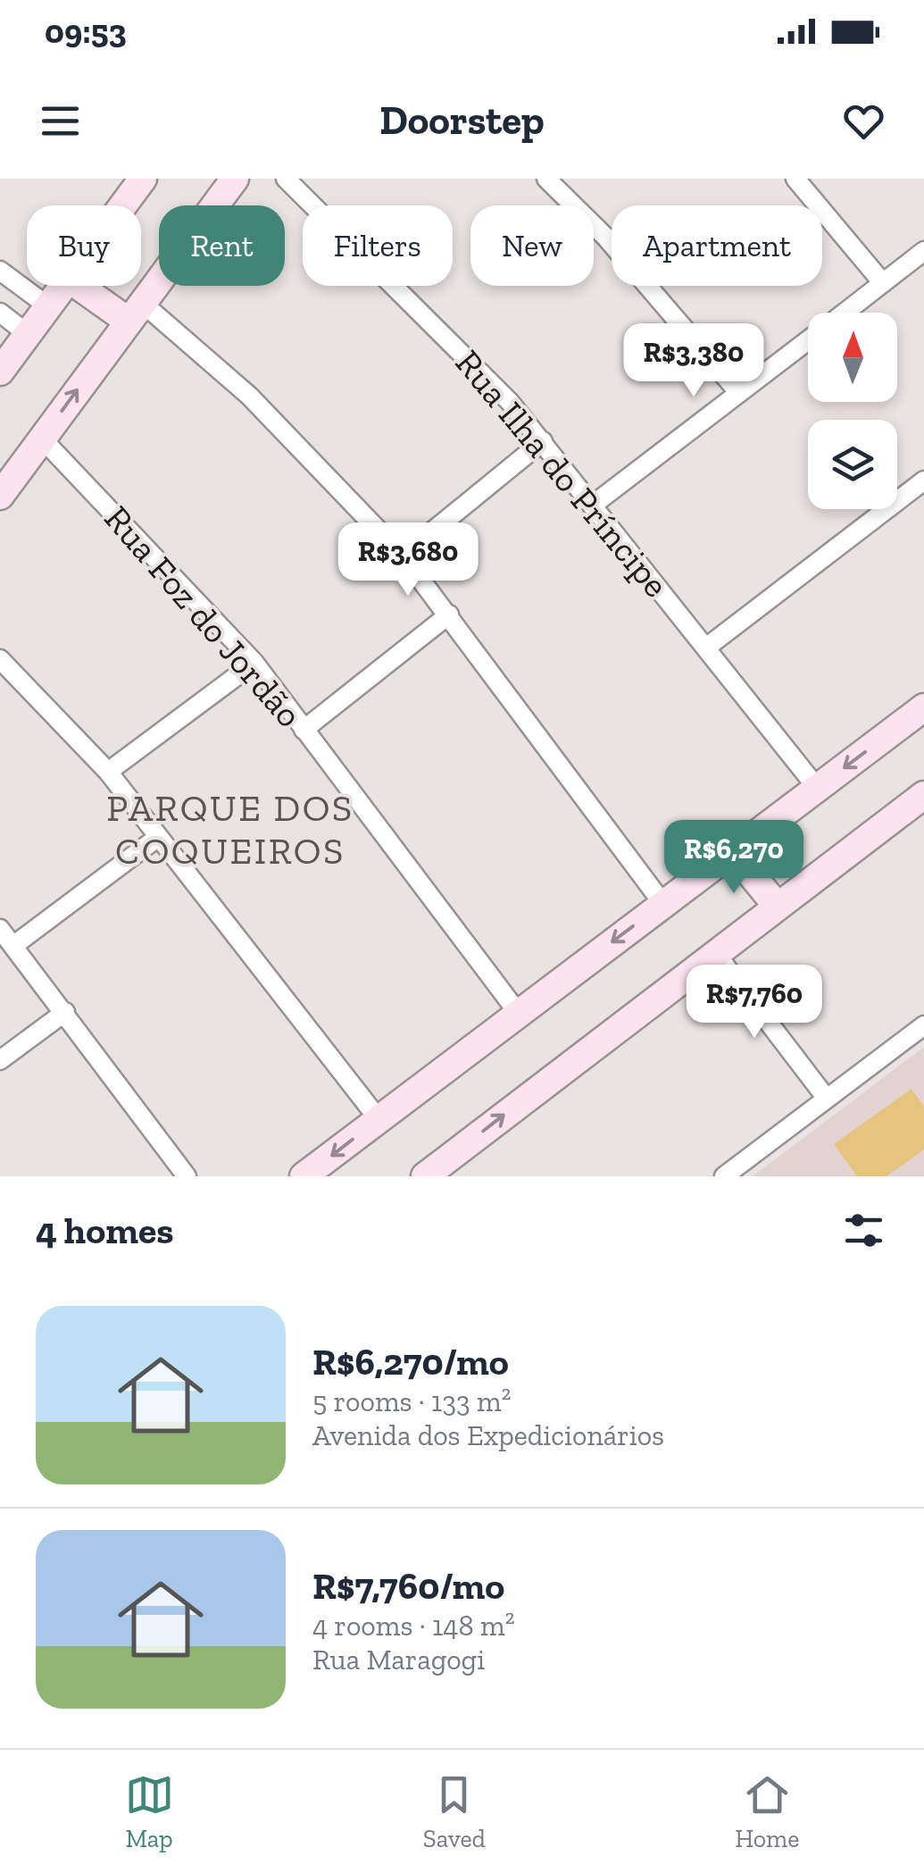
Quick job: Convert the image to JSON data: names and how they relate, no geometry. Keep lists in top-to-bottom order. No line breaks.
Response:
{"streets":{"street":["Rua Ilha do Príncipe","Rua Foz do Jordão"]},"districts":["PARQUE DOS COQUEIROS"],"north":"top","page":{"status":"09:53","header":"Doorstep","chip":["Buy","Rent","Filters","New","Apartment"],"price":["R$3,380","R$3,680","R$6,270","R$7,760"],"heading":"4 homes","list":[{"name":"R$6,270/mo","note":"5 rooms · 133 m² · Avenida dos Expedicionários"},{"name":"R$7,760/mo","note":"4 rooms · 148 m² · Rua Maragogi"}],"tabs":["Map","Saved","Home"]}}
